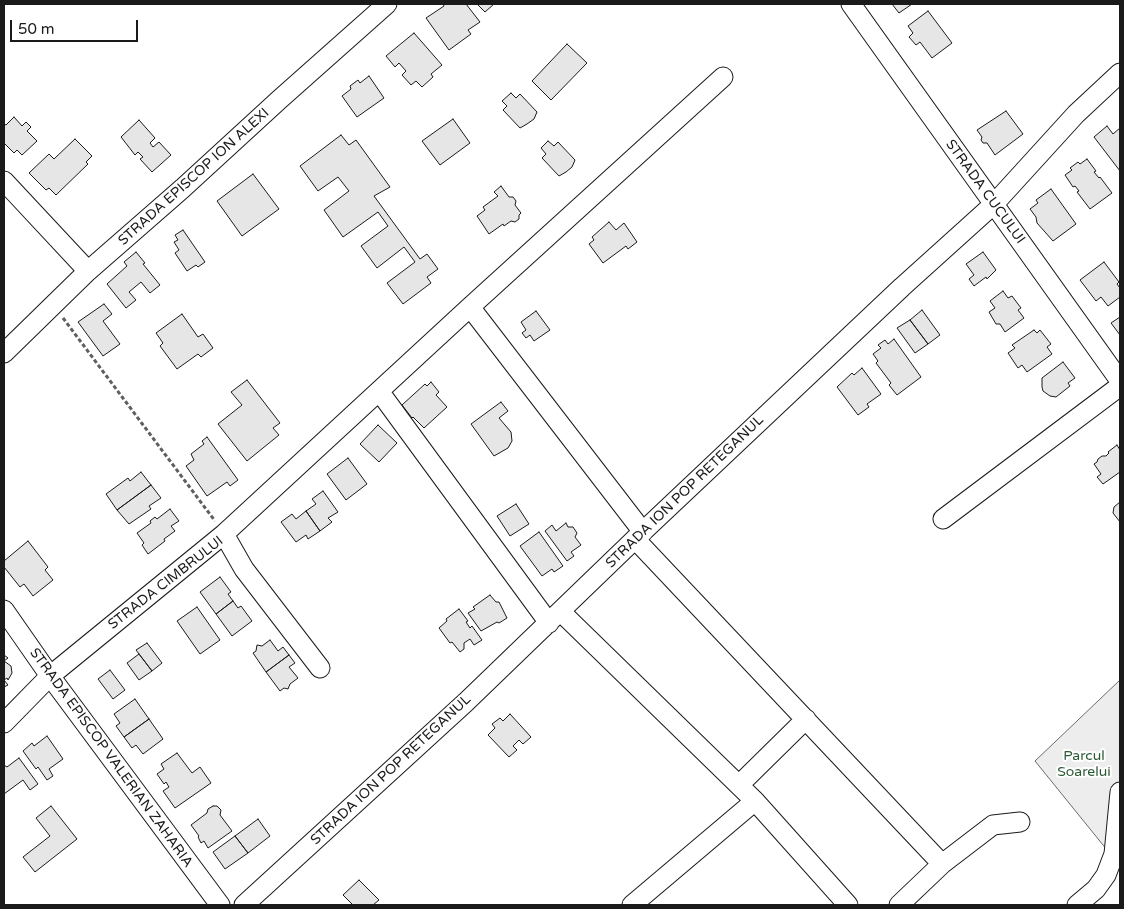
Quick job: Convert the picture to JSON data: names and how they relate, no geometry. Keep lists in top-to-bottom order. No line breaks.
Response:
{"streets":{"street":["STRADA EPISCOP ION ALEXI","STRADA CUCULUI","STRADA ION POP RETEGANUL","STRADA CIMBRULUI","STRADA EPISCOP VALERIAN ZAHARIA"]},"crossings":[["STRADA CUCULUI","STRADA ION POP RETEGANUL"],["STRADA CIMBRULUI","STRADA EPISCOP VALERIAN ZAHARIA"]],"parks":["Parcul Soarelui"],"scale_bar":"50 m"}
